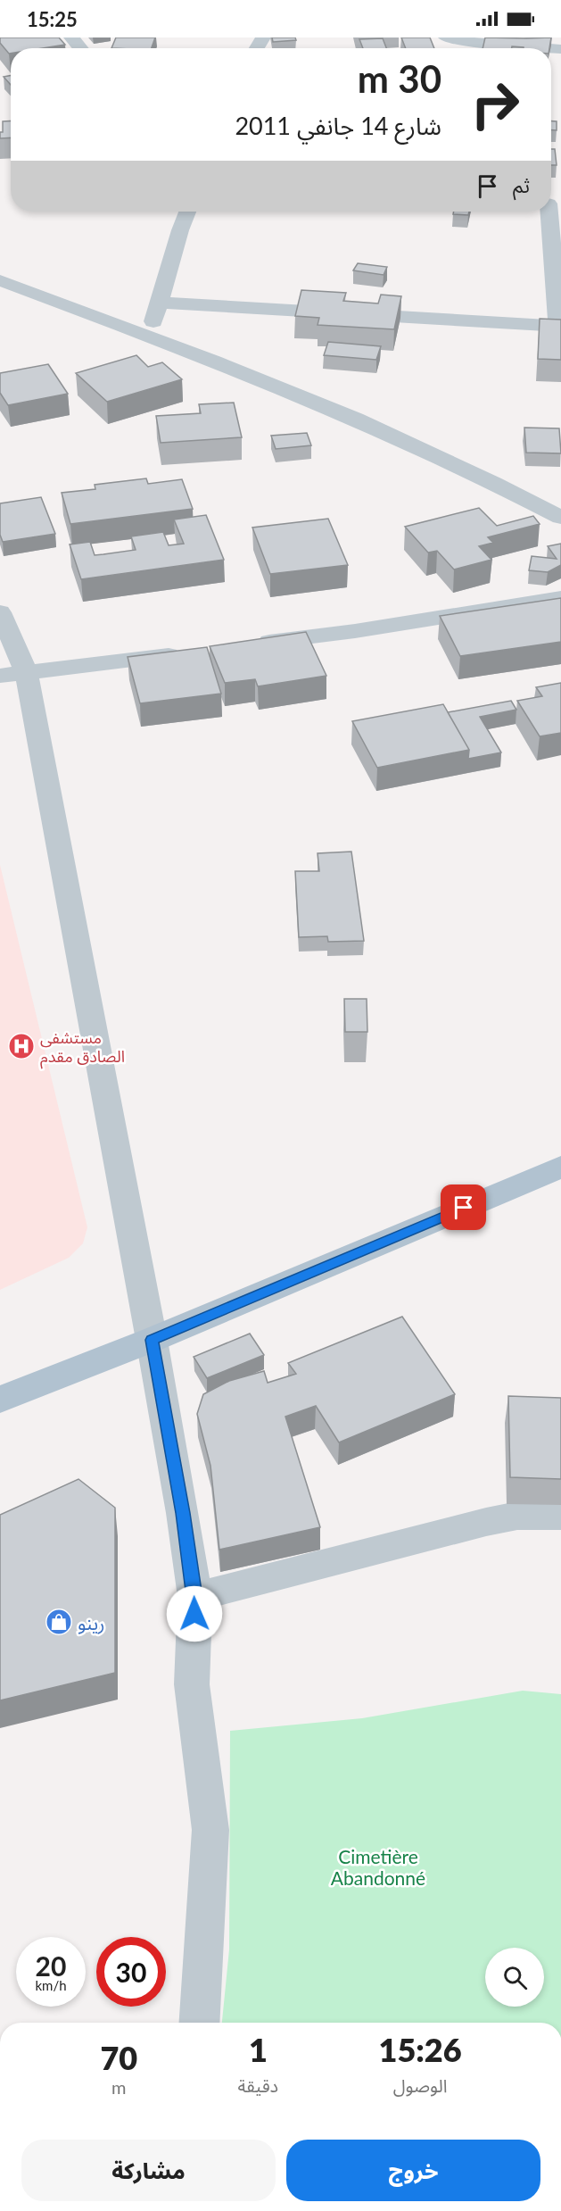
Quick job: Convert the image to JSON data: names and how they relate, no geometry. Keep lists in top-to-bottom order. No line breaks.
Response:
{"parks":["Cimetière Abandonné"],"places":{"hospital":["مستشفى الصادق مقدم"],"shop":["رينو"]},"page":{"status":"15:25","turn":["30 m","شارع 14 جانفي 2011"],"then":"ثم","speed":"20 km/h","limit":"30","eta":["15:26","الوصول","1","دقيقة","70","m"],"buttons":["خروج","مشاركة"]}}
